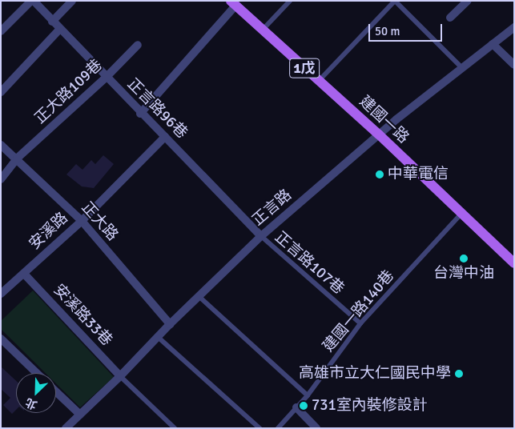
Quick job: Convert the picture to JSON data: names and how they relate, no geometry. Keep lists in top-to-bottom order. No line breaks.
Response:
{"streets":{"main road":["1戊","建國一路"],"street":["正大路109巷","正言路96巷","正言路","正大路","安溪路","安溪路33巷"],"lane":["正言路107巷","建國一路140巷"]},"crossings":[["正大路109巷","正言路96巷"],["正大路109巷","正大路"],["正言路96巷","正言路"],["正言路96巷","安溪路"],["正言路96巷","正言路107巷"],["建國一路","正言路"],["建國一路","建國一路140巷"],["正言路","正大路"],["正言路","正言路107巷"],["正言路","安溪路33巷"],["正大路","安溪路"],["安溪路","安溪路33巷"],["正言路107巷","建國一路140巷"]],"places":["中華電信","台灣中油","高雄市立大仁國民中學","731室內裝修設計"],"scale_bar":"50 m","north":"bottom left"}
